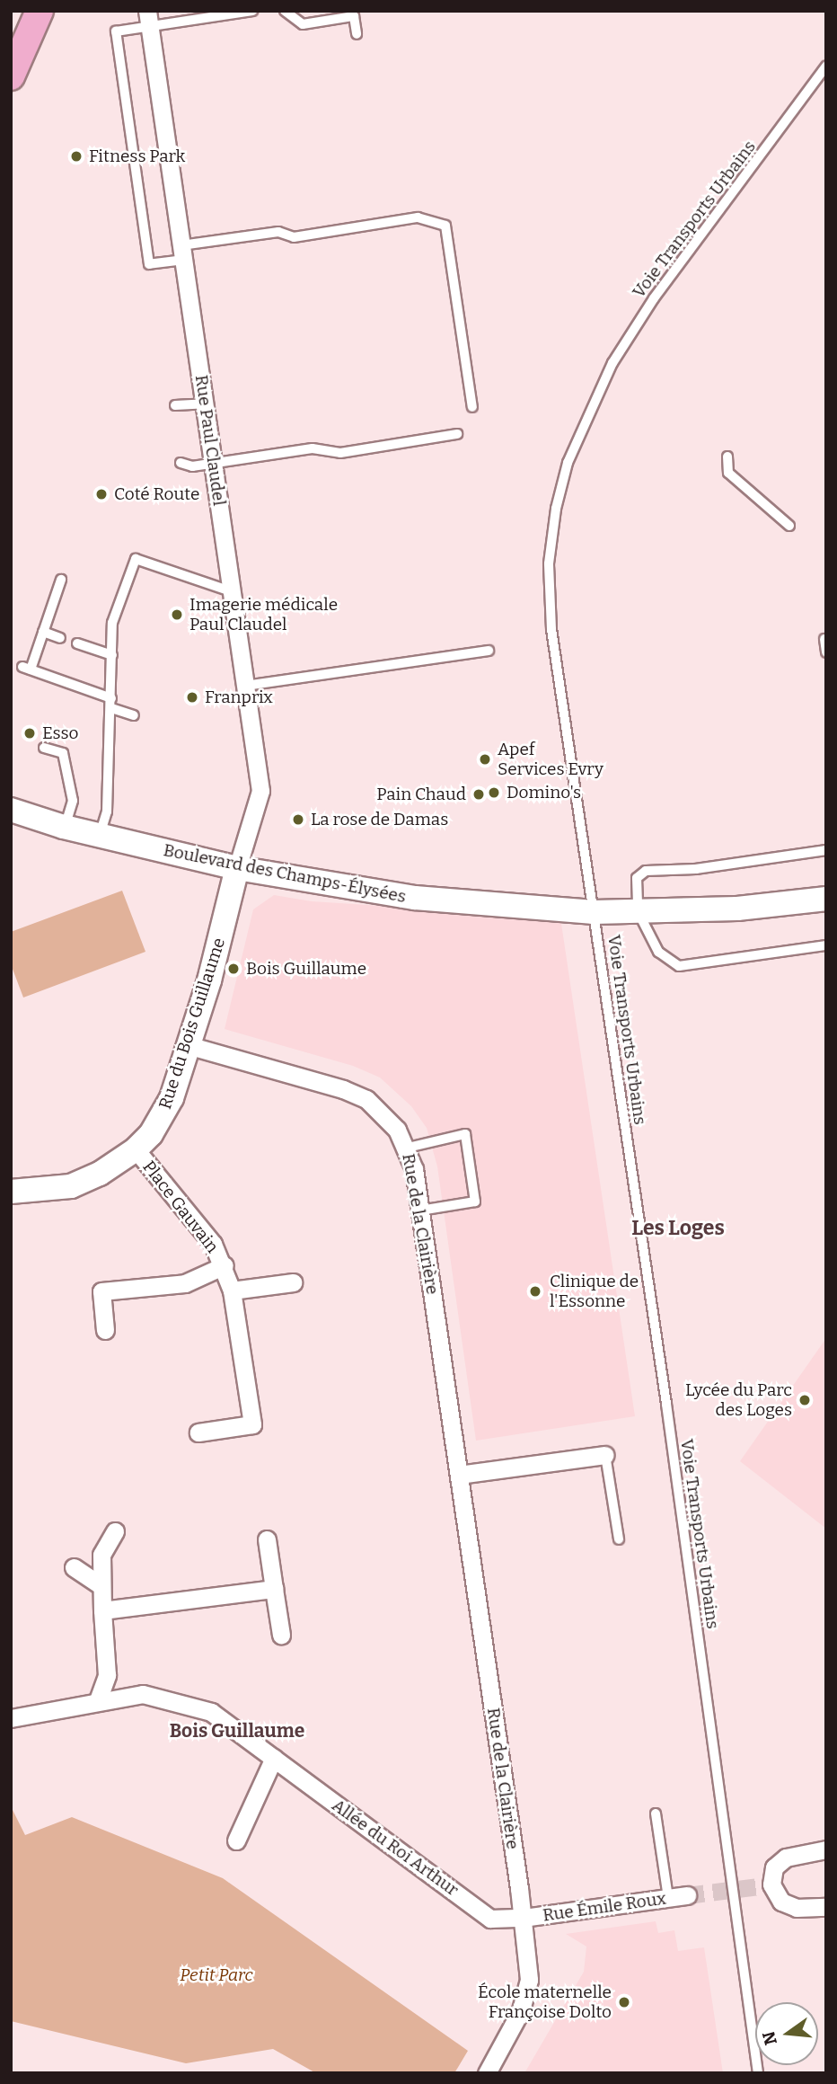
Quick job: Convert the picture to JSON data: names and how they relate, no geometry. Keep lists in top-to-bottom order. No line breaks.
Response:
{"streets":{"main road":["Boulevard des Champs-Élysées","Rue du Bois Guillaume"],"street":["Rue Paul Claudel","Place Gauvain","Rue de la Clairière","Allée du Roi Arthur","Rue Émile Roux"],"lane":["Voie Transports Urbains"]},"crossings":[["Voie Transports Urbains","Boulevard des Champs-Élysées"],["Rue Paul Claudel","Boulevard des Champs-Élysées"],["Rue Paul Claudel","Rue du Bois Guillaume"],["Boulevard des Champs-Élysées","Rue du Bois Guillaume"],["Rue du Bois Guillaume","Place Gauvain"],["Rue du Bois Guillaume","Rue de la Clairière"],["Rue de la Clairière","Allée du Roi Arthur"],["Rue de la Clairière","Rue Émile Roux"],["Allée du Roi Arthur","Rue Émile Roux"]],"districts":["Les Loges","Bois Guillaume"],"parks":["Petit Parc"],"places":["Fitness Park","Coté Route","Imagerie médicale Paul Claudel","Franprix","Esso","Apef Services Evry","Domino's","Pain Chaud","La rose de Damas","Bois Guillaume","Clinique de l'Essonne","Lycée du Parc des Loges","École maternelle Françoise Dolto"],"north":"left"}
